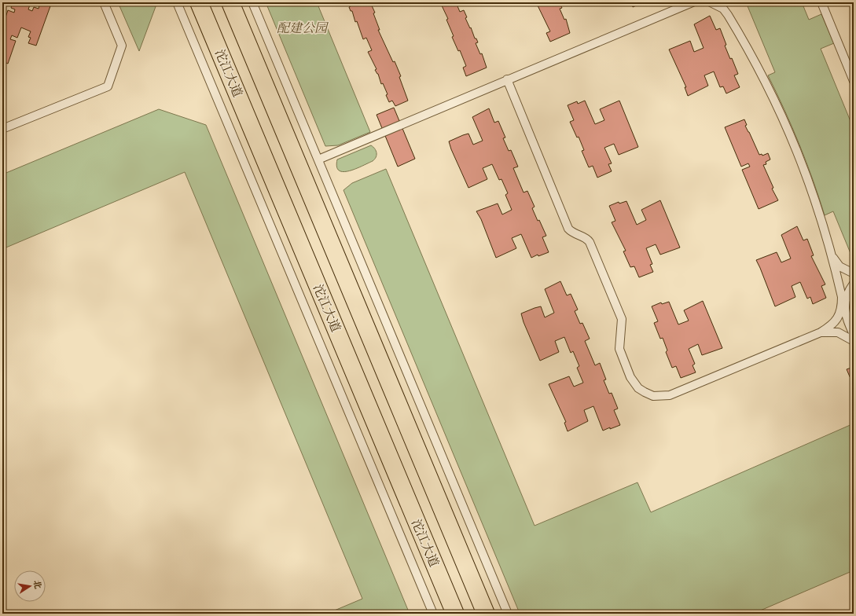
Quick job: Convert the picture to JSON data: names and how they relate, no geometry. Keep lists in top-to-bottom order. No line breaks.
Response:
{"streets":{"highway":["沱江大道"]},"parks":["配建公园"],"north":"right"}
